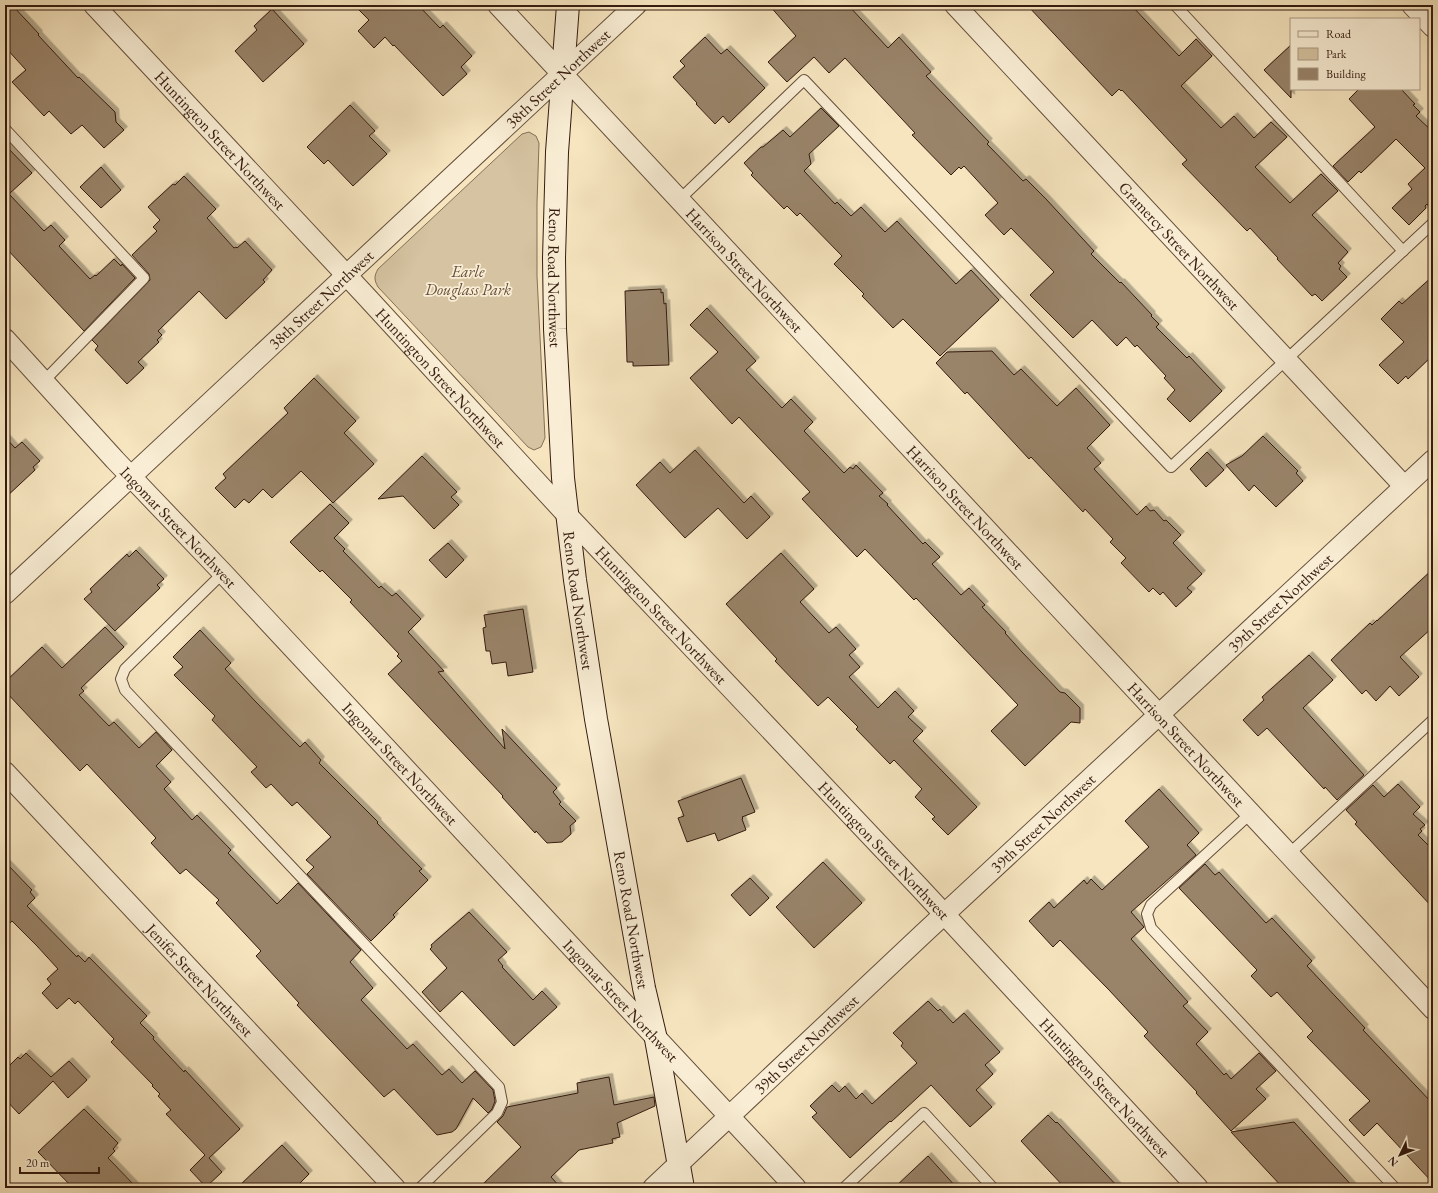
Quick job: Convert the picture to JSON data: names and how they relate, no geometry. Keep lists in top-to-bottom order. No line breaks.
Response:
{"streets":{"main road":["Reno Road Northwest"],"street":["38th Street Northwest","Huntington Street Northwest","Gramercy Street Northwest","Harrison Street Northwest","Ingomar Street Northwest","39th Street Northwest","Jenifer Street Northwest"]},"crossings":[["38th Street Northwest","Huntington Street Northwest"],["38th Street Northwest","Harrison Street Northwest"],["38th Street Northwest","Reno Road Northwest"],["38th Street Northwest","Ingomar Street Northwest"],["Huntington Street Northwest","Reno Road Northwest"],["Huntington Street Northwest","39th Street Northwest"],["Gramercy Street Northwest","39th Street Northwest"],["Harrison Street Northwest","Reno Road Northwest"],["Harrison Street Northwest","39th Street Northwest"],["Reno Road Northwest","Ingomar Street Northwest"],["Reno Road Northwest","39th Street Northwest"],["Ingomar Street Northwest","39th Street Northwest"]],"parks":["Earle Douglass Park"],"legend":["Road","Park","Building"],"scale_bar":"20 m","north":"bottom left"}
